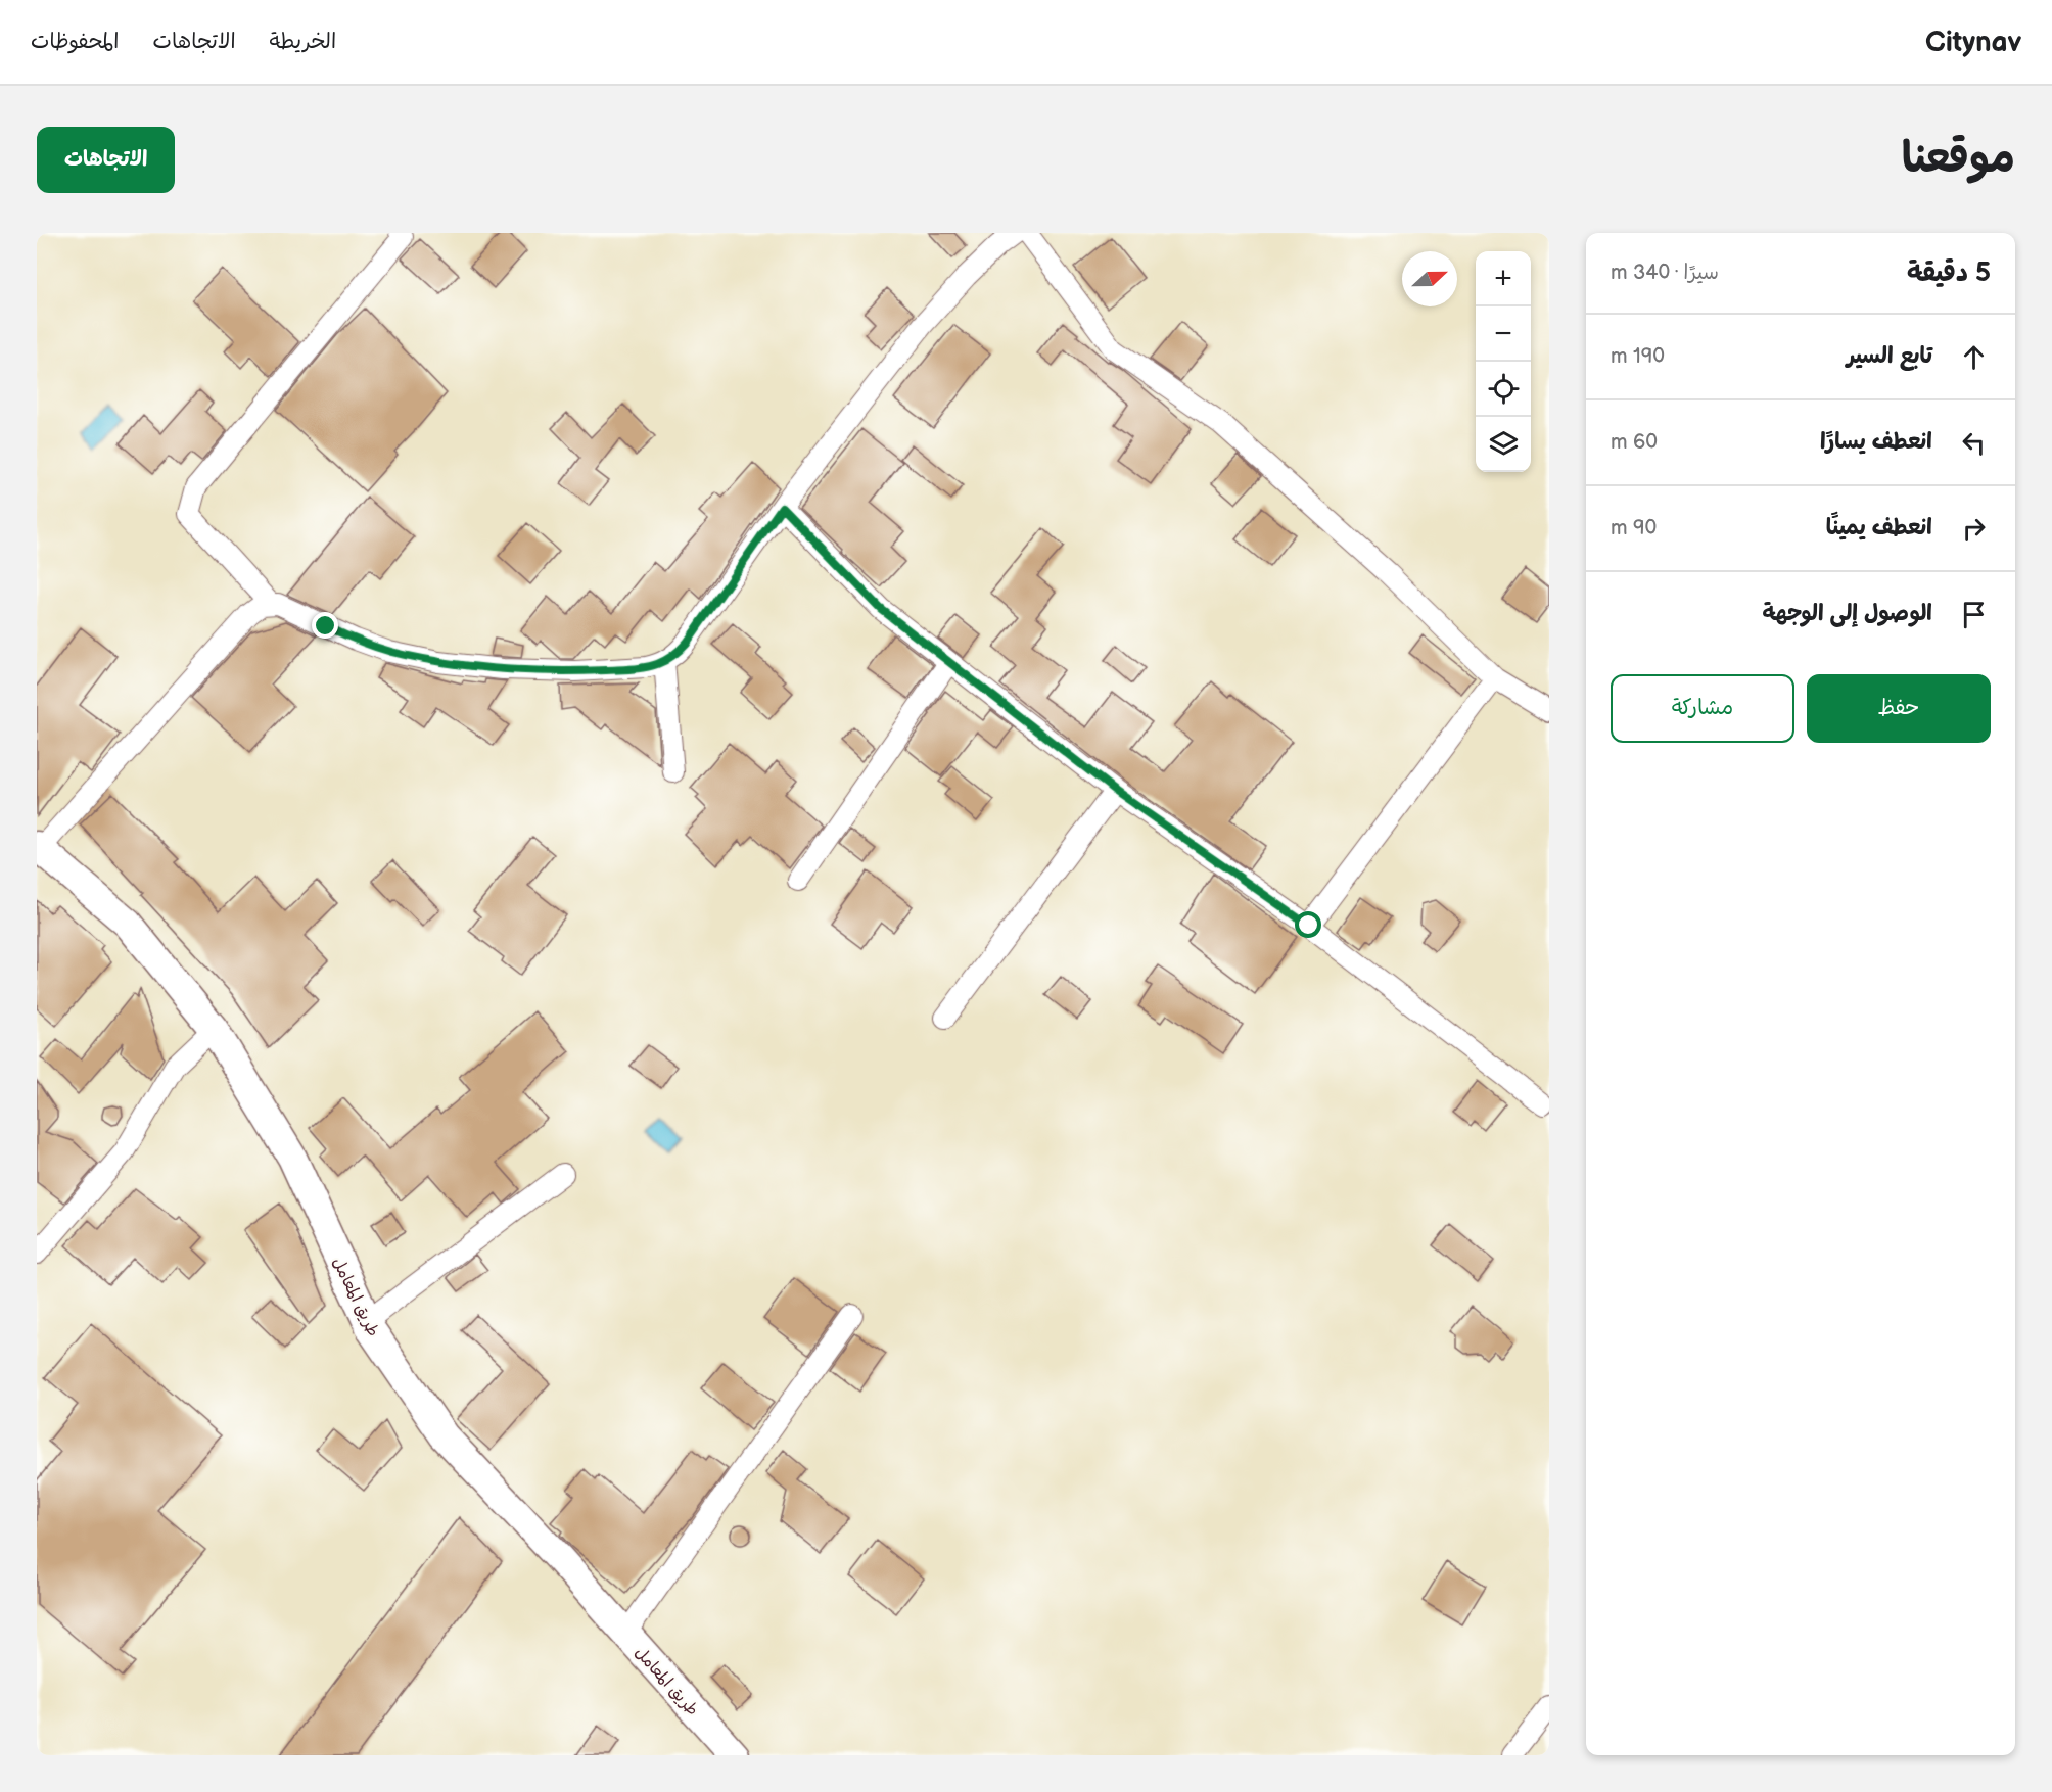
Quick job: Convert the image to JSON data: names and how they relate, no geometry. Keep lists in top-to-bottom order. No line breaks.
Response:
{"streets":{"main road":["طريق المعامل"]},"north":"right","page":{"header":"Citynav","nav":["الخريطة","الاتجاهات","المحفوظات"],"title":"موقعنا","buttons":["الاتجاهات",["حفظ","مشاركة"]],"heading":["5 دقيقة","سيرًا · 340 m"],"map_buttons":["+","−"],"list":[["تابع السير","190 m"],["انعطف يسارًا","60 m"],["انعطف يمينًا","90 m"],"الوصول إلى الوجهة"]}}
